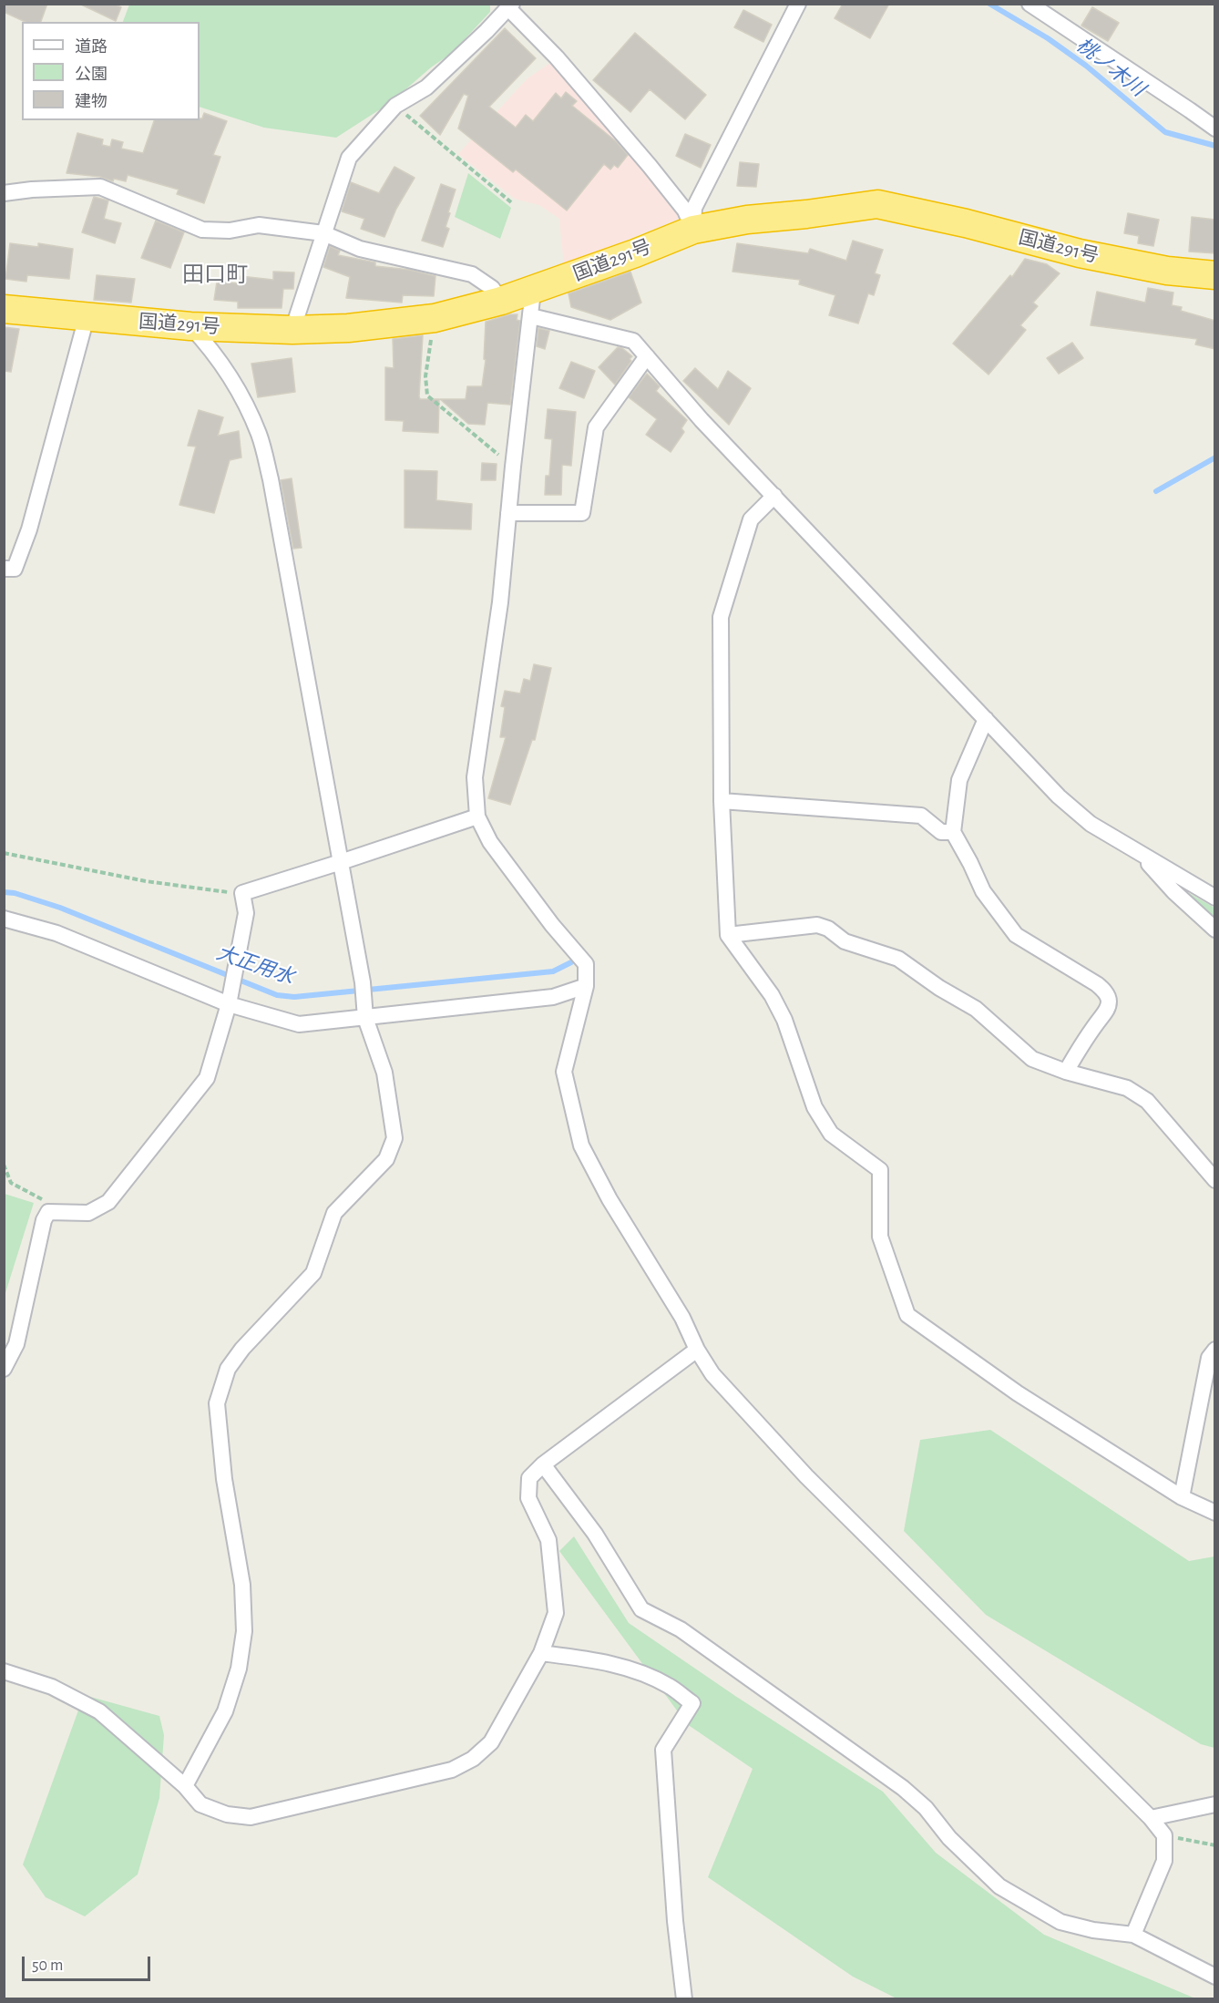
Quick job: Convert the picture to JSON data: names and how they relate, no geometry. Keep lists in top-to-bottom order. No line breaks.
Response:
{"streets":{"highway":["国道291号"]},"districts":["田口町"],"water":["桃ノ木川","大正用水"],"legend":["道路","公園","建物"],"scale_bar":"50 m"}
